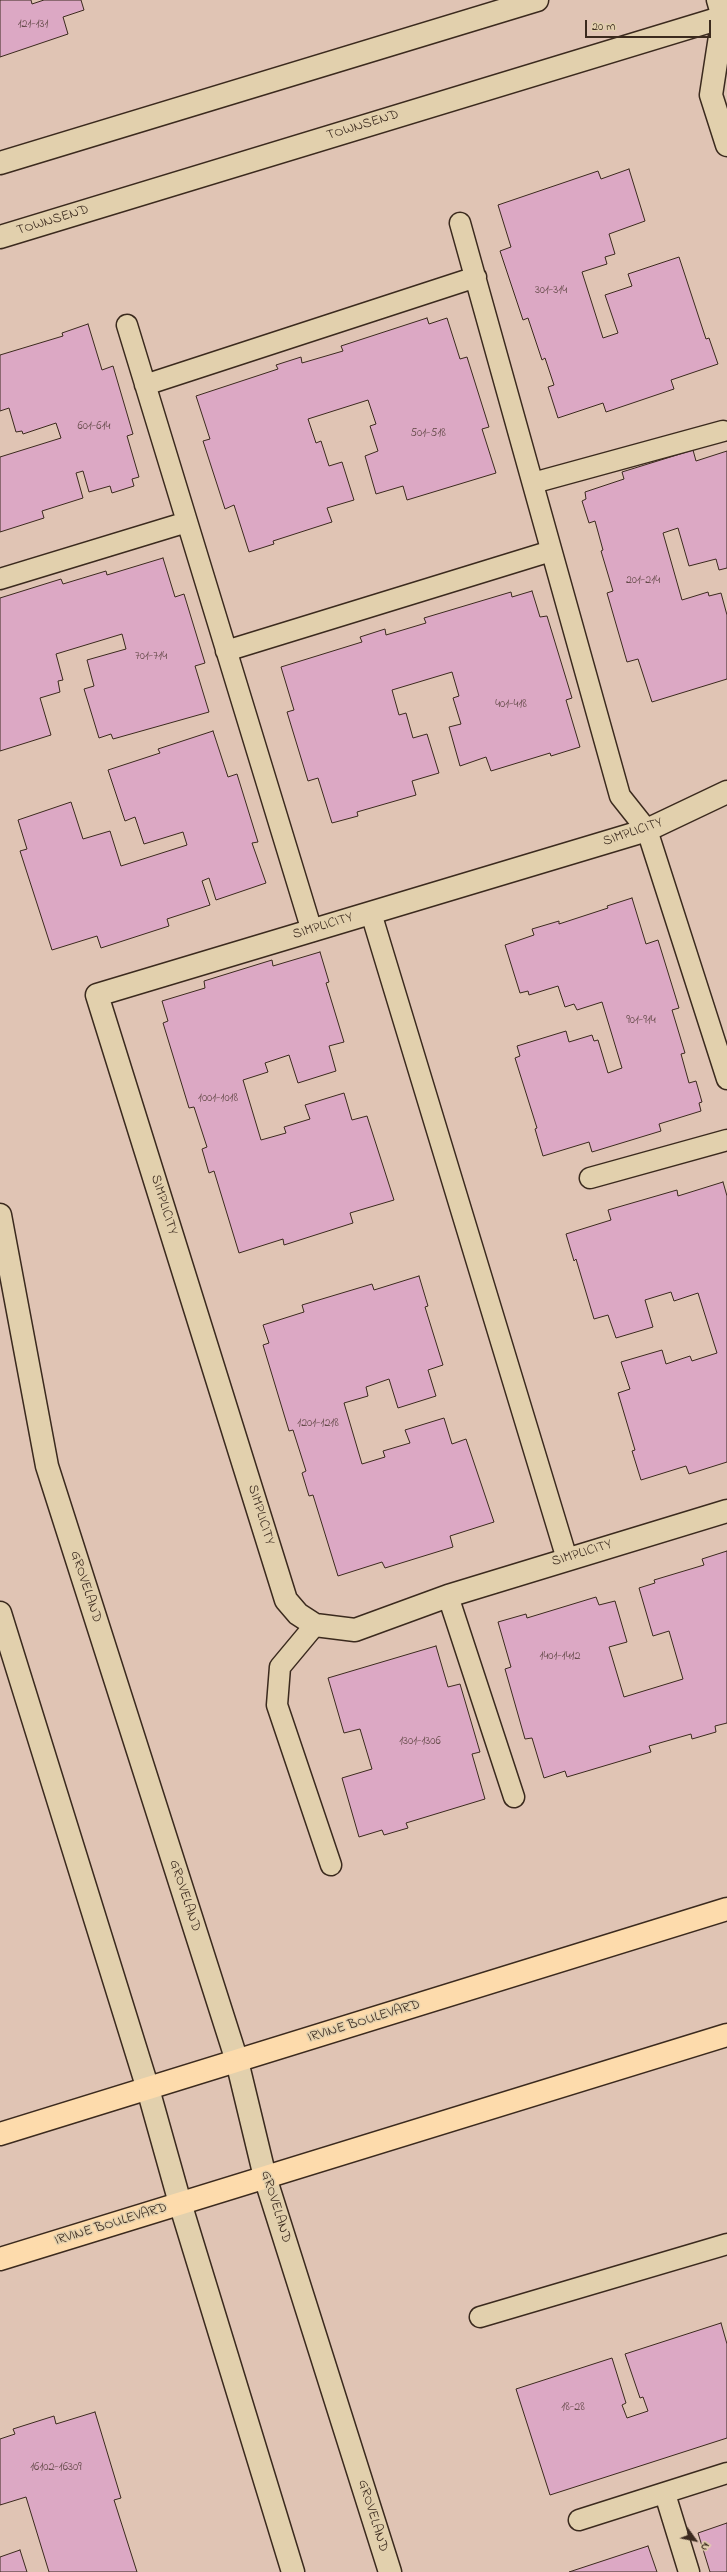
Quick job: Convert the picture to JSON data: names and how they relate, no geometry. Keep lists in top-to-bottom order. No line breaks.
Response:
{"streets":{"main road":["IRVINE BOULEVARD"],"street":["TOWNSEND","SIMPLICITY","GROVELAND"]},"crossings":[["GROVELAND","IRVINE BOULEVARD"]],"house_numbers":["121-131","301-314","601-614","501-518","201-214","701-714","401-418","901-914","1001-1018","1201-1218","1401-1412","1301-1306","18-28","16102-16309"],"scale_bar":"20 m","north":"bottom right"}
